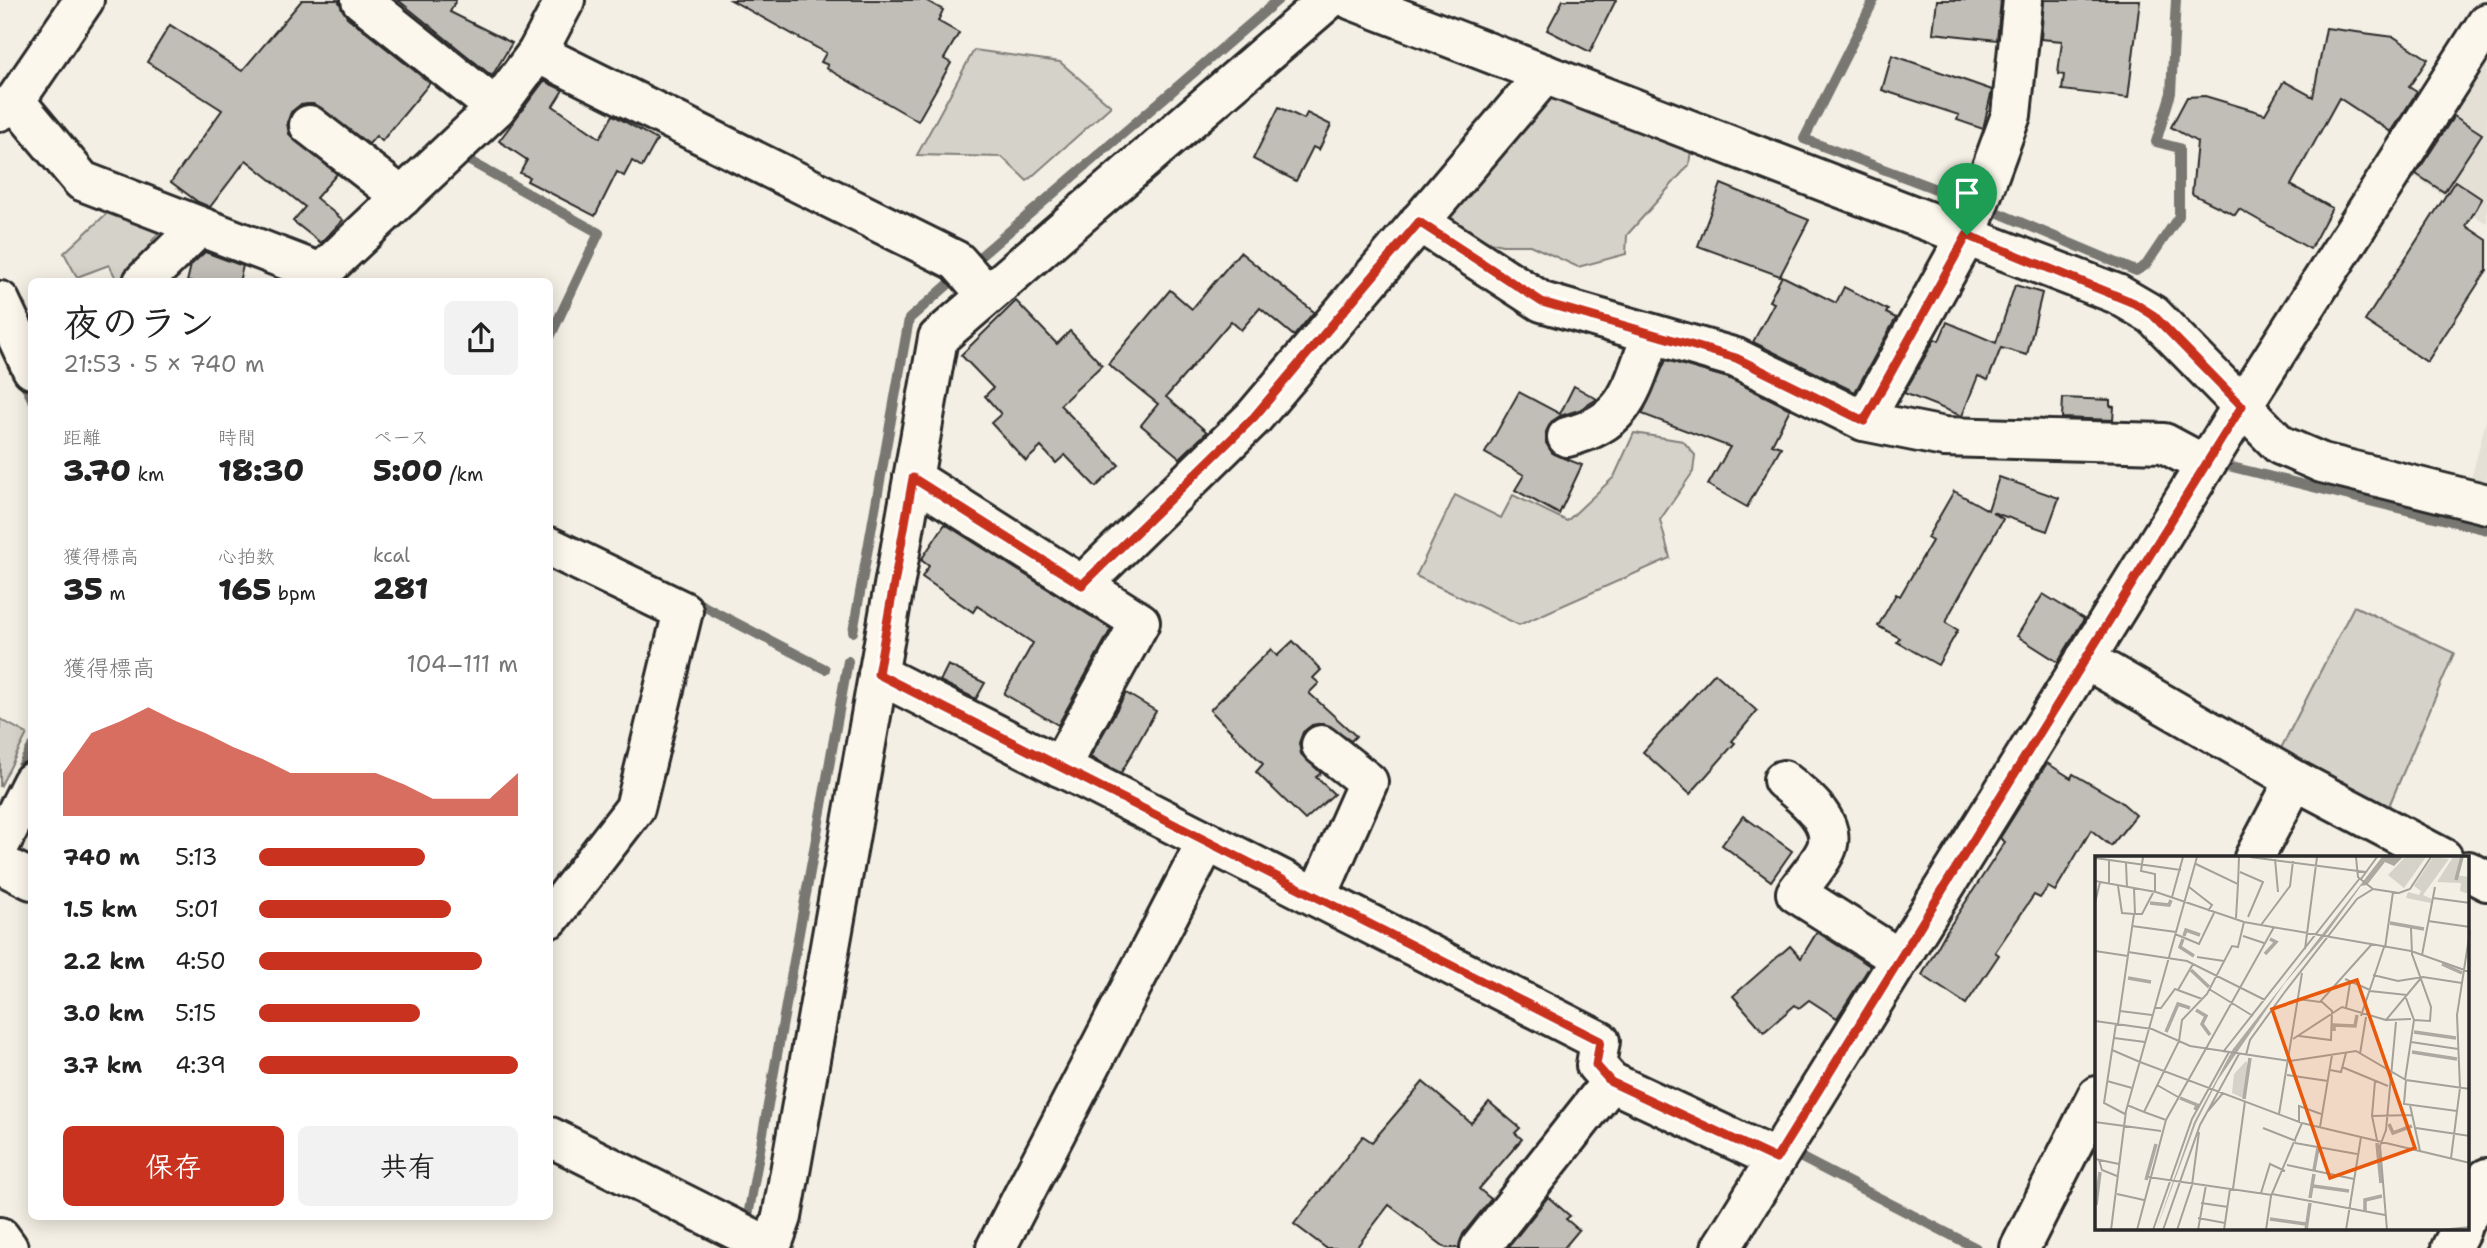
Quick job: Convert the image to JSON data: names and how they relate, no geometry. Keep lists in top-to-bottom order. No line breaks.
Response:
{"page":{"heading":["夜のラン","21:53 · 5 × 740 m"],"stats":[["距離","3.70 km"],["時間","18:30"],["ペース","5:00 /km"],["獲得標高","35 m"],["心拍数","165 bpm"],["kcal","281"]],"chart":["獲得標高","104–111 m"],"list":[{"name":"740 m","note":"5:13"},{"name":"1.5 km","note":"5:01"},{"name":"2.2 km","note":"4:50"},{"name":"3.0 km","note":"5:15"},{"name":"3.7 km","note":"4:39"}],"buttons":["保存","共有"]}}
